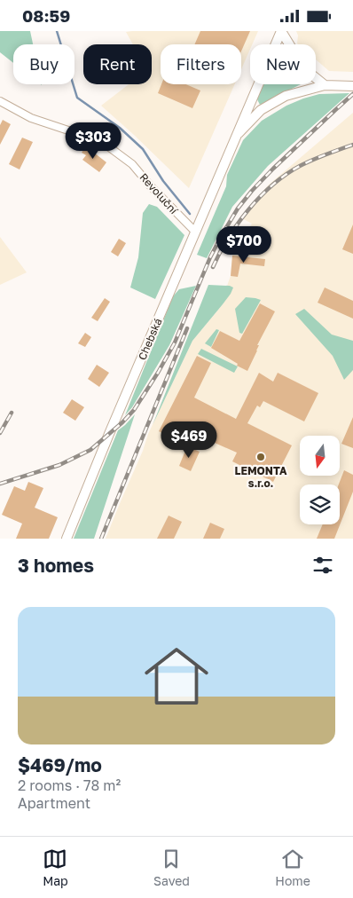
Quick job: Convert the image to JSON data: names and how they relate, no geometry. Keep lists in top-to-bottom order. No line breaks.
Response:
{"streets":{"street":["Revoluční","Chebská"]},"crossings":[["Revoluční","Chebská"]],"places":["LEMONTA s.r.o."],"north":"bottom","page":{"status":"08:59","chip":["Buy","Rent","Filters","New"],"price":["$303","$700","$469"],"heading":"3 homes","list":[{"name":"$469/mo","note":"2 rooms · 78 m² · Apartment"}],"tabs":["Map","Saved","Home"]}}
